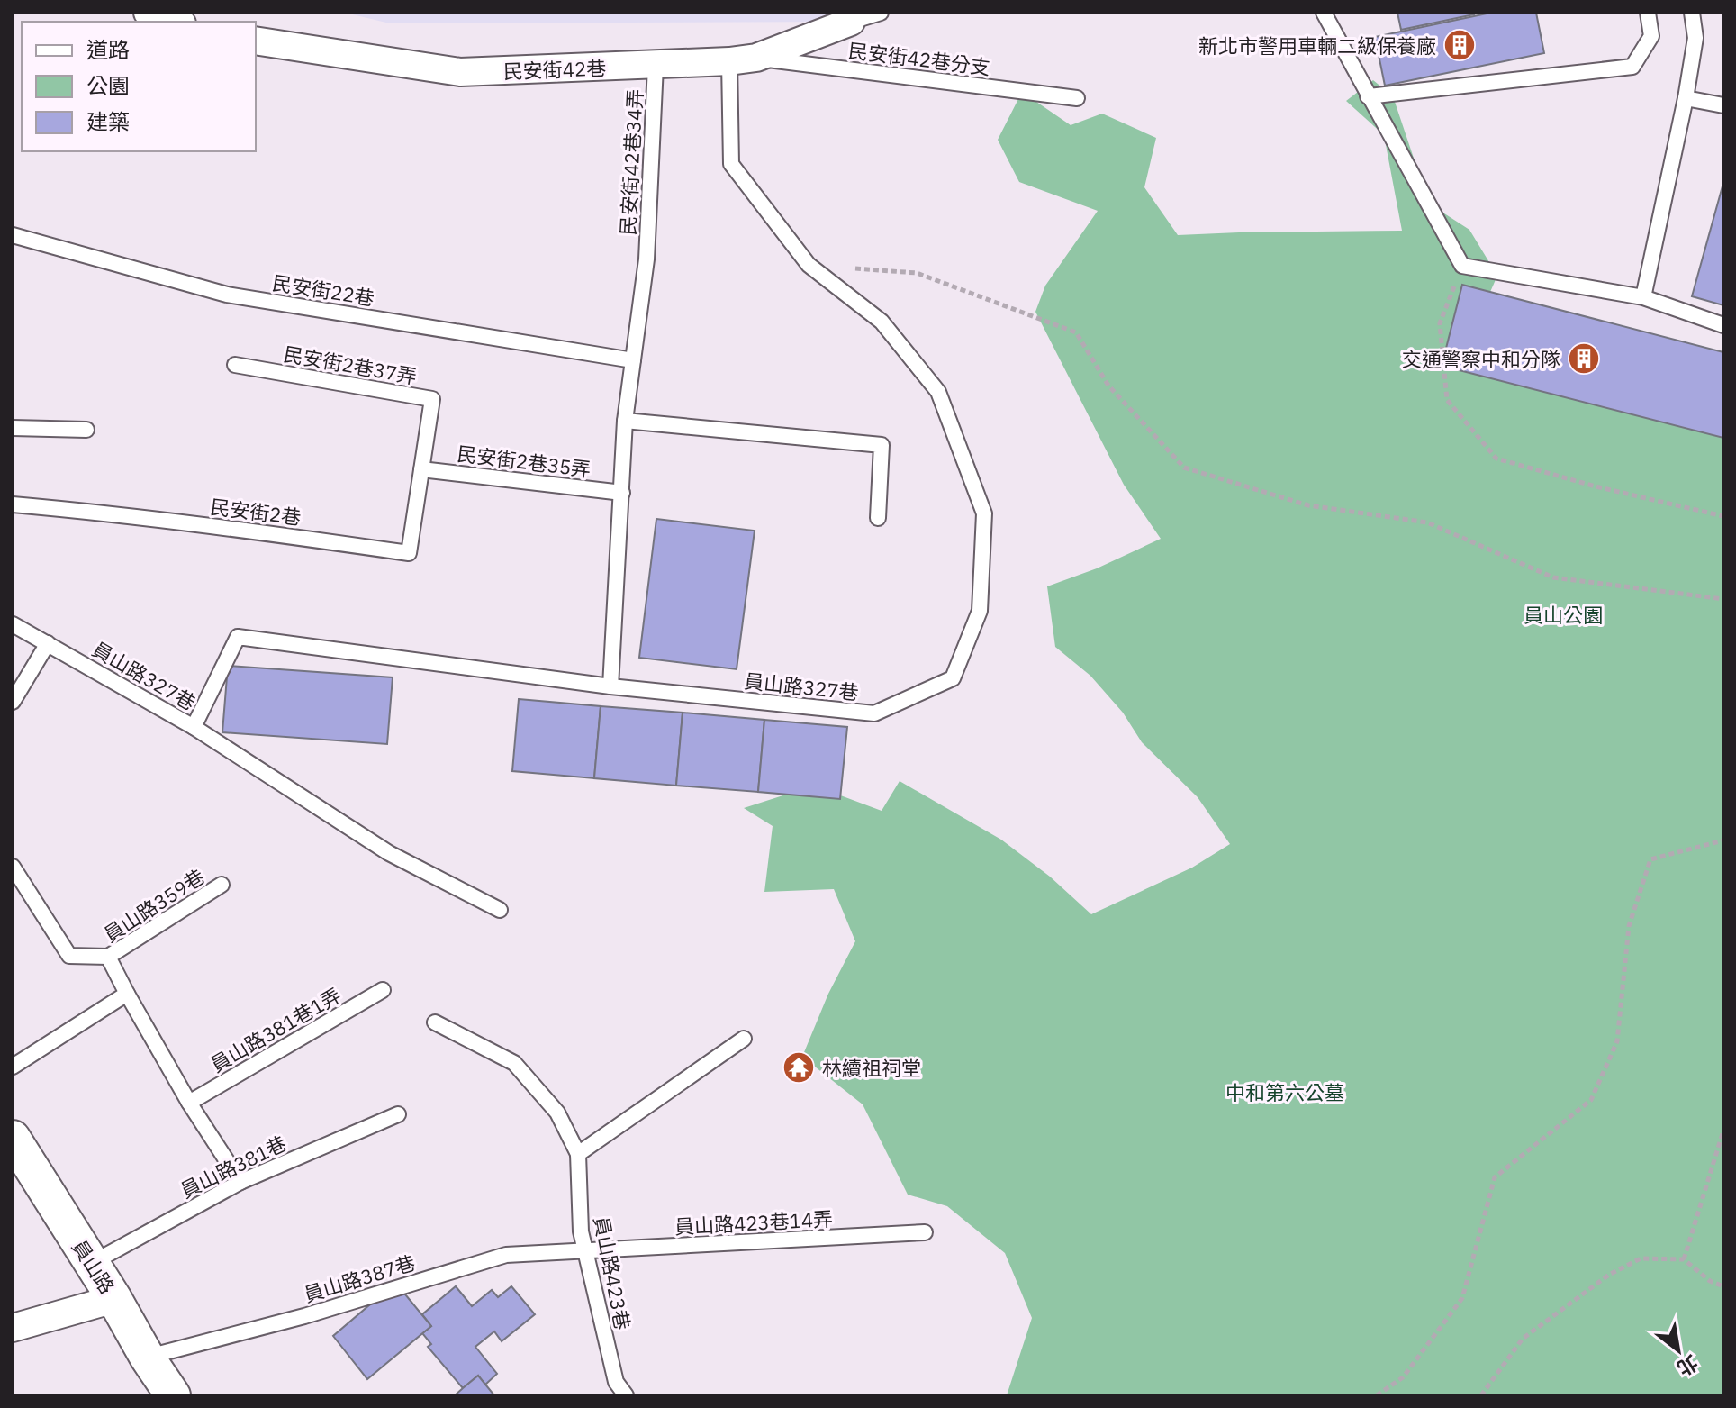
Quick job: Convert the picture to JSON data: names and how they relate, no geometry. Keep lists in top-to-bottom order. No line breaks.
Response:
{"streets":{"street":["民安街42巷","員山路"],"lane":["民安街42巷分支","民安街42巷34弄","民安街22巷","民安街2巷37弄","民安街2巷35弄","民安街2巷","員山路327巷","員山路359巷","員山路381巷1弄","員山路381巷","員山路423巷14弄","員山路423巷","員山路387巷"]},"crossings":[["民安街42巷分支","民安街42巷"],["民安街42巷","民安街42巷34弄"],["民安街42巷","員山路327巷"],["民安街42巷34弄","民安街22巷"],["民安街42巷34弄","民安街2巷35弄"],["民安街42巷34弄","員山路327巷"],["民安街2巷37弄","民安街2巷35弄"],["民安街2巷37弄","民安街2巷"],["民安街2巷35弄","民安街2巷"],["員山路359巷","員山路381巷1弄"],["員山路359巷","員山路381巷"],["員山路381巷","員山路"],["員山路423巷14弄","員山路423巷"],["員山路423巷14弄","員山路387巷"],["員山路","員山路387巷"],["員山路423巷","員山路387巷"]],"parks":["員山公園","中和第六公墓"],"places":{"building":["新北市警用車輛二級保養廠","交通警察中和分隊"],"temple":["林續祖祠堂"]},"legend":["道路","公園","建築"],"north":"bottom right"}
